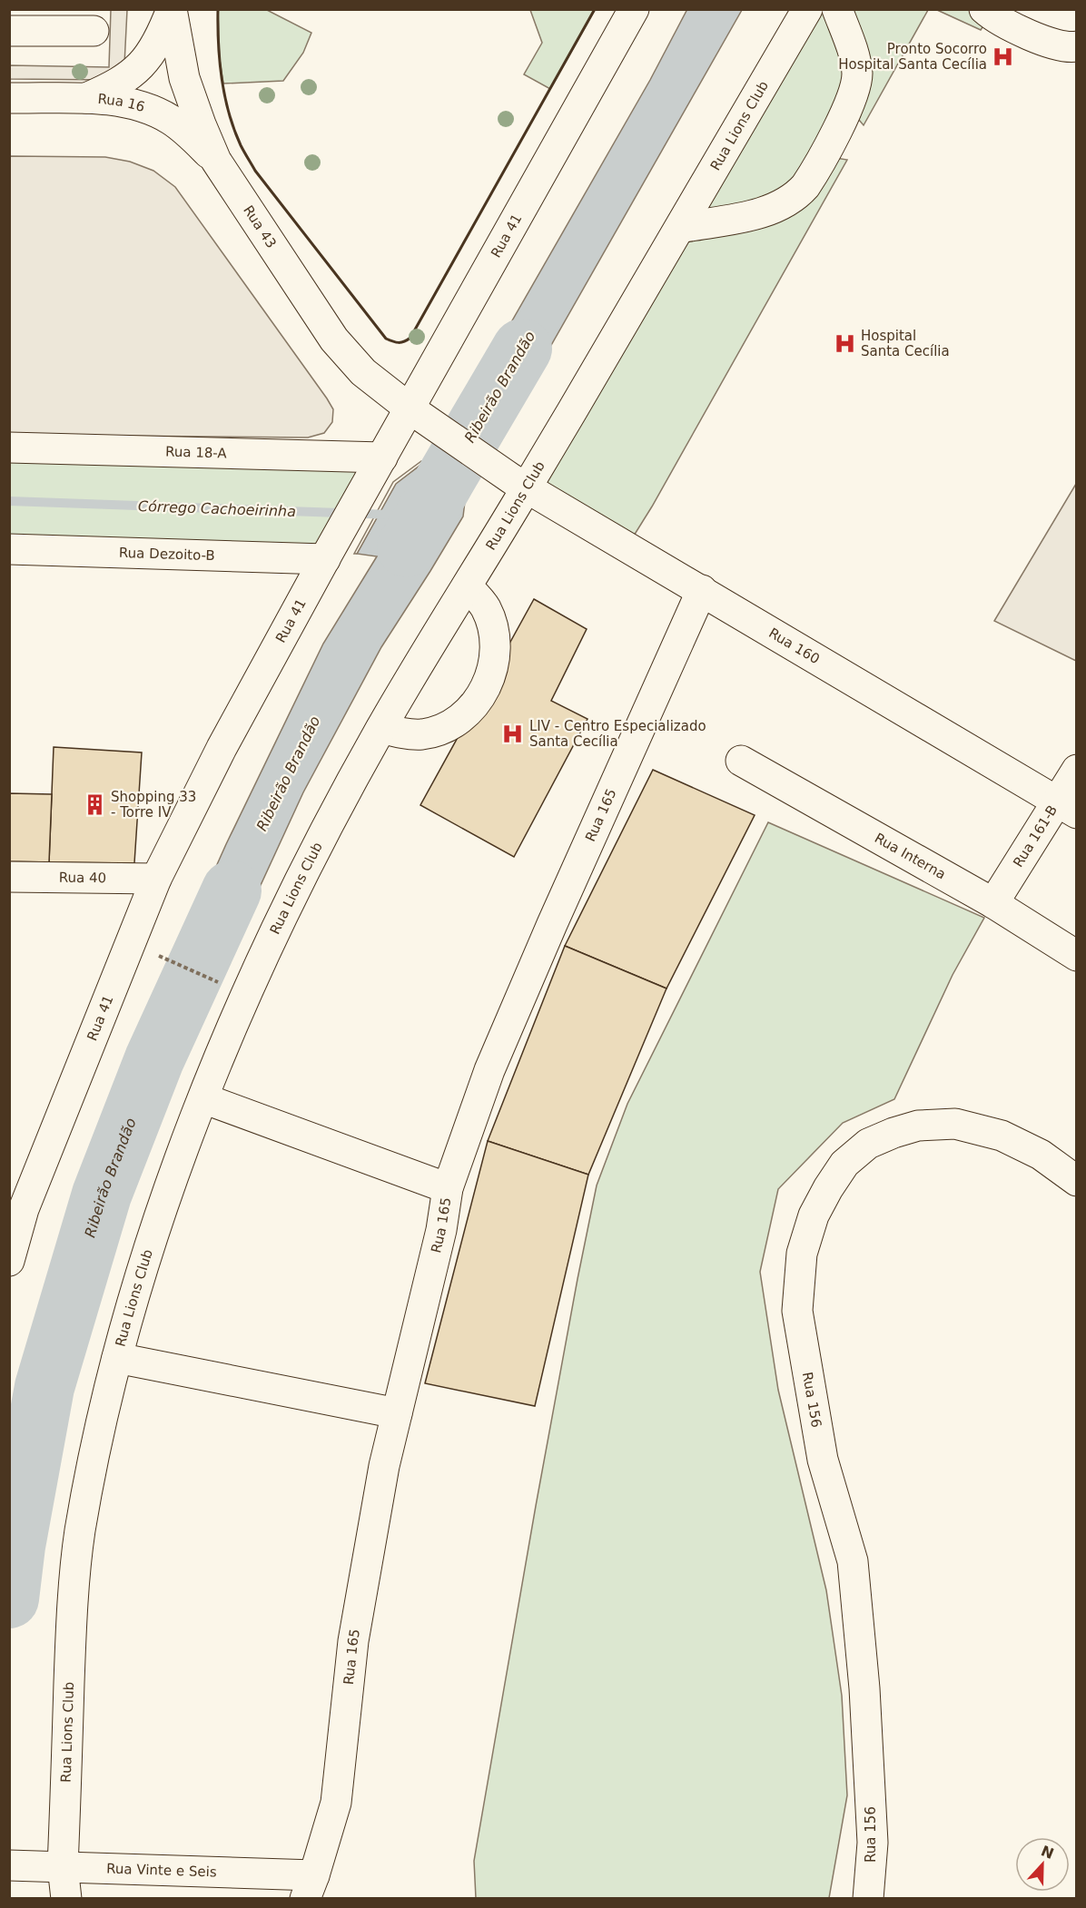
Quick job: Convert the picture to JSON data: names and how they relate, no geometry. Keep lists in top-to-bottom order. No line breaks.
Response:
{"streets":{"street":["Rua 16","Rua Lions Club","Rua 43","Rua 41","Rua 18-A","Rua Dezoito-B","Rua 160","Rua 165","Rua 161-B","Rua Interna","Rua 40","Rua 156","Rua Vinte e Seis"]},"crossings":[["Rua 16","Rua 43"],["Rua Lions Club","Rua 43"],["Rua Lions Club","Rua 160"],["Rua Lions Club","Rua Vinte e Seis"],["Rua 43","Rua 41"],["Rua 43","Rua 160"],["Rua 41","Rua 18-A"],["Rua 41","Rua Dezoito-B"],["Rua 41","Rua 40"],["Rua 160","Rua 165"],["Rua 160","Rua 161-B"],["Rua 165","Rua Vinte e Seis"],["Rua 161-B","Rua Interna"]],"water":["Ribeirão Brandão","Córrego Cachoeirinha"],"places":{"hospital":["Pronto Socorro Hospital Santa Cecília","Hospital Santa Cecília","LIV - Centro Especializado Santa Cecília"],"building":["Shopping 33 - Torre IV"]},"north":"top"}
